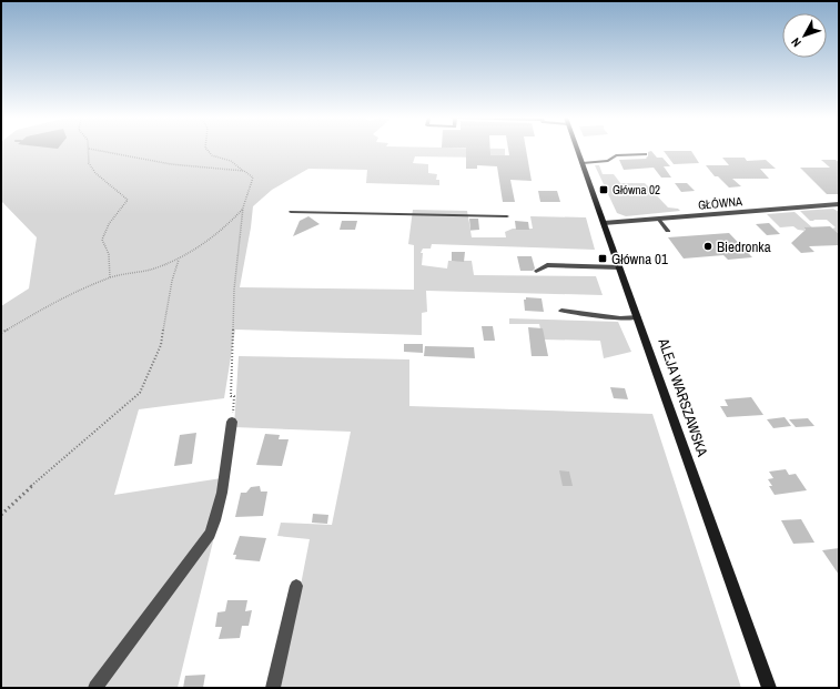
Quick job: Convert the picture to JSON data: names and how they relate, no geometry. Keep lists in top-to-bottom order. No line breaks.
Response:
{"streets":{"street":["GŁÓWNA","ALEJA WARSZAWSKA"]},"crossings":[["GŁÓWNA","ALEJA WARSZAWSKA"]],"places":{"transit":["Główna 02","Główna 01"],"other":["Biedronka"]},"north":"bottom left"}
